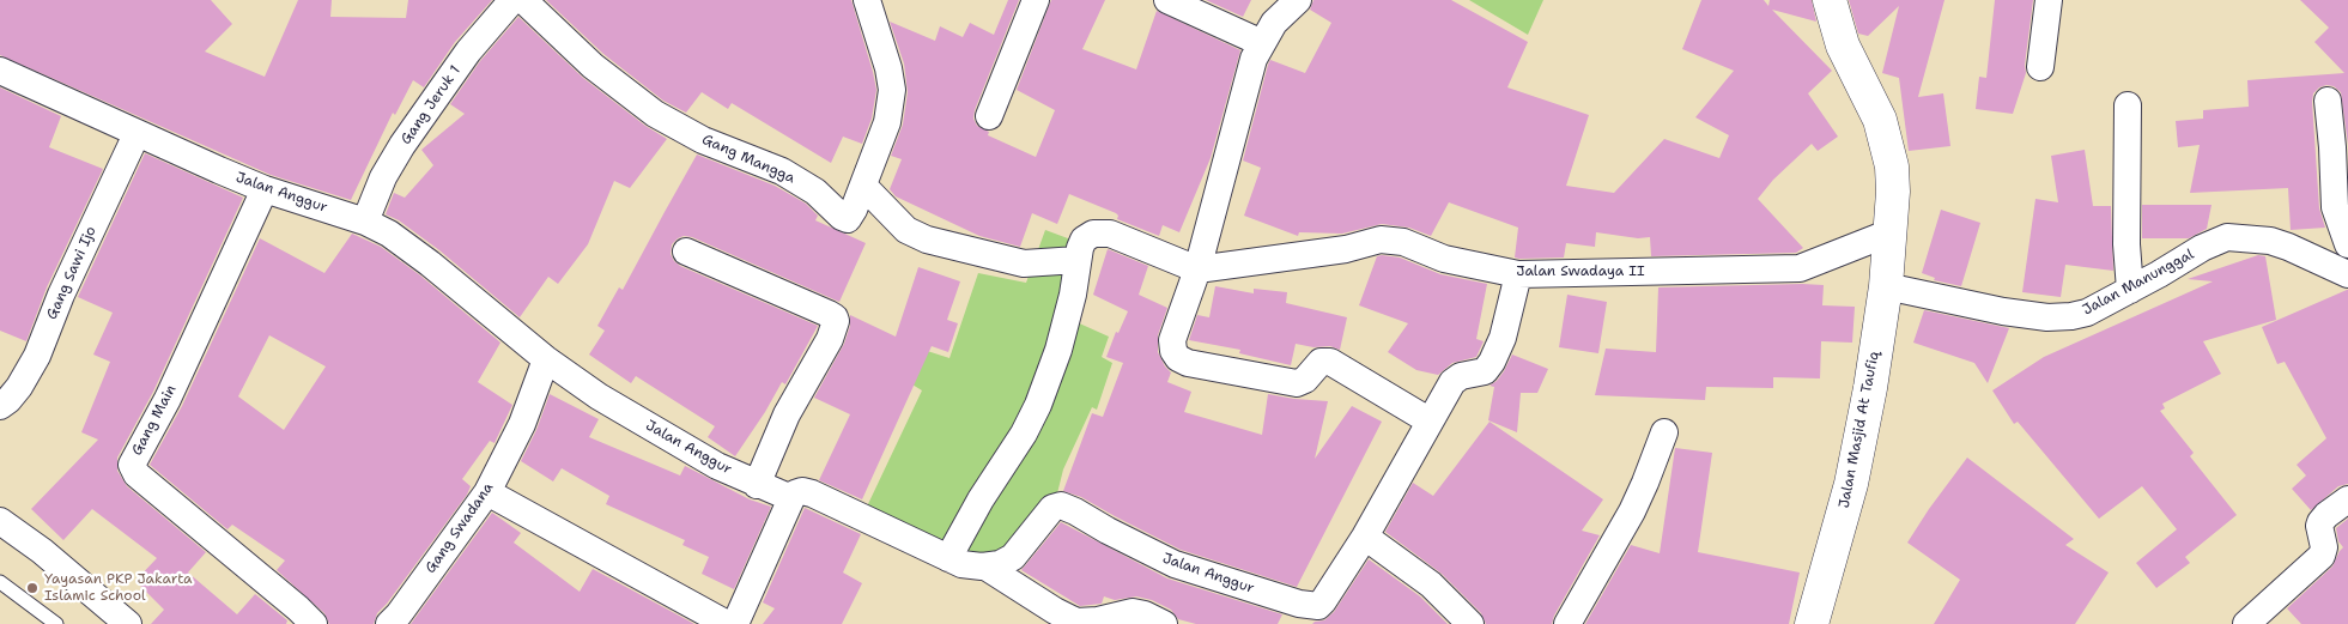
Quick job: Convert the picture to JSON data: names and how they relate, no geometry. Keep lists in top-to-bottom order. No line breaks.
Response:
{"streets":{"street":["Gang Jeruk 1","Gang Mangga","Jalan Anggur","Jalan Swadaya II","Gang Sawi Ijo","Jalan Manunggal","Gang Main","Jalan Masjid At Taufiq","Gang Swadana"]},"crossings":[["Gang Jeruk 1","Jalan Anggur"],["Jalan Anggur","Jalan Swadaya II"],["Jalan Anggur","Gang Sawi Ijo"],["Jalan Anggur","Gang Main"],["Jalan Anggur","Gang Swadana"],["Jalan Swadaya II","Jalan Masjid At Taufiq"],["Jalan Manunggal","Jalan Masjid At Taufiq"]],"places":["Yayasan PKP Jakarta Islamic School"]}
